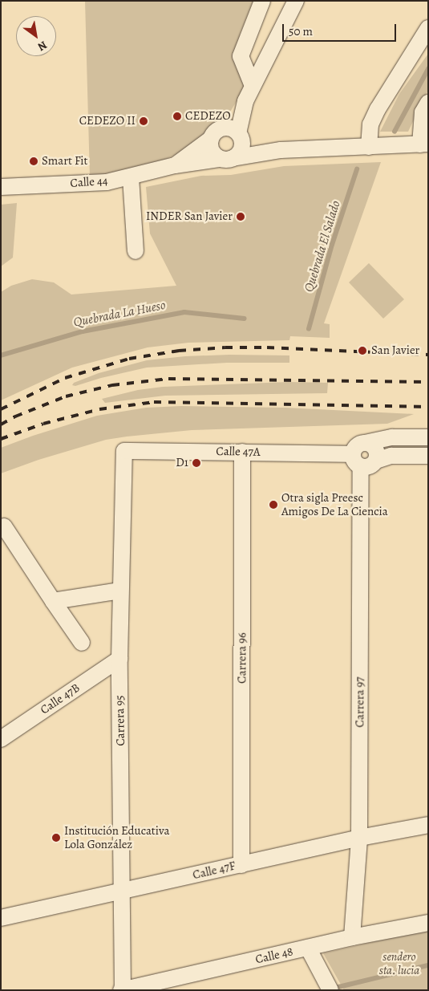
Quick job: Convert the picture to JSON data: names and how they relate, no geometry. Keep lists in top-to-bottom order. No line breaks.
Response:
{"streets":{"street":["Calle 44","Calle 47A","Carrera 96","Calle 47B","Carrera 97","Carrera 95","Calle 47F","Calle 48"]},"crossings":[["Calle 47A","Carrera 96"],["Calle 47A","Carrera 97"],["Calle 47A","Carrera 95"],["Carrera 96","Calle 47F"],["Calle 47B","Carrera 95"],["Carrera 97","Calle 47F"],["Carrera 97","Calle 48"],["Carrera 95","Calle 47F"],["Carrera 95","Calle 48"]],"water":["Quebrada El Salado","Quebrada La Hueso"],"parks":["sendero sta. lucia"],"places":["CEDEZO","CEDEZO II","Smart Fit","INDER San Javier","San Javier","D1","Otra sigla Preesc Amigos De La Ciencia","Institución Educativa Lola González"],"scale_bar":"50 m","north":"bottom right"}
